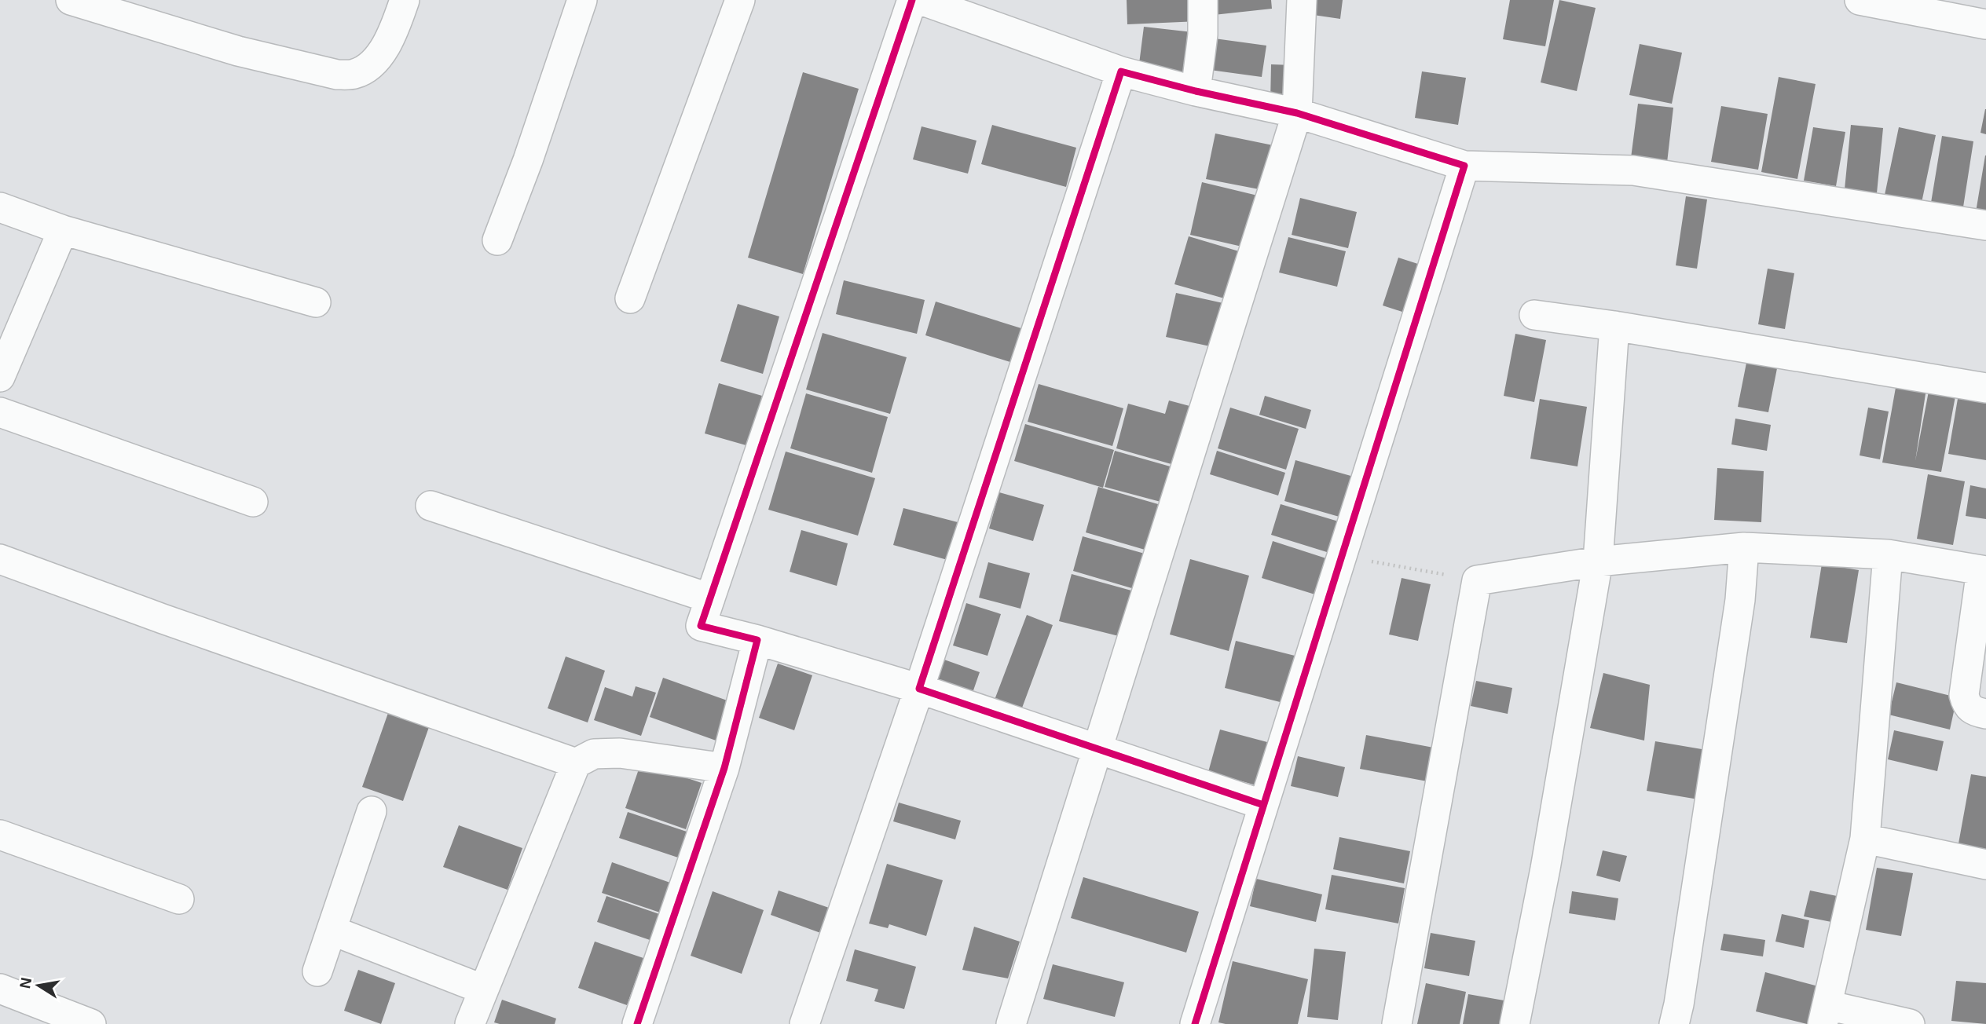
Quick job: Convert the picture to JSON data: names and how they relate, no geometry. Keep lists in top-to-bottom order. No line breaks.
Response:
{"north":"left"}
